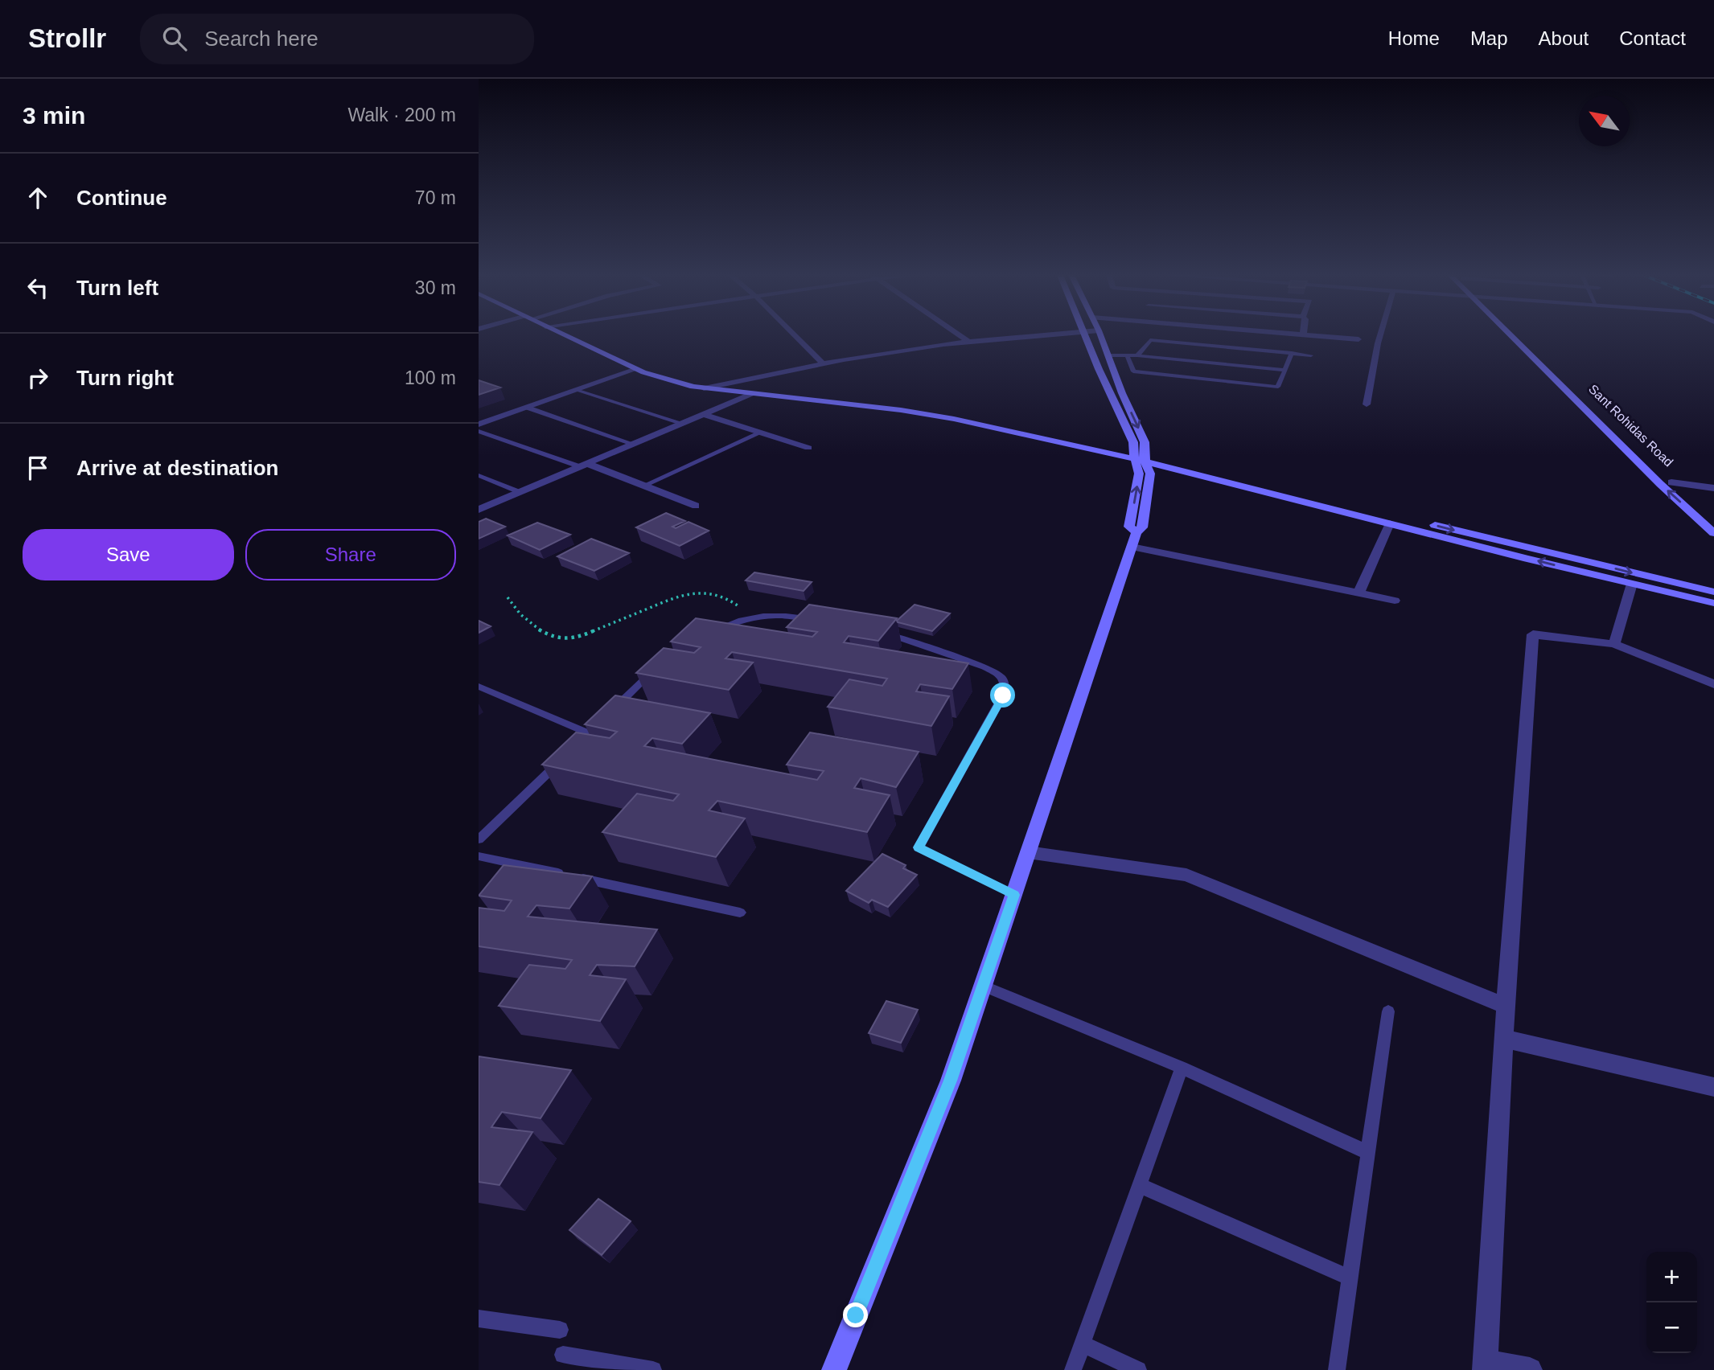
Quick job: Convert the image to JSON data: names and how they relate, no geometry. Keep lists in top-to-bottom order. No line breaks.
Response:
{"streets":{"street":["Sant Rohidas Road"]},"north":"top left","page":{"header":"Strollr","search":"Search here","nav":["Home","Map","About","Contact"],"heading":["3 min","Walk · 200 m"],"list":[["Continue","70 m"],["Turn left","30 m"],["Turn right","100 m"],"Arrive at destination"],"buttons":["Save","Share"],"map_buttons":["+","−"]}}
